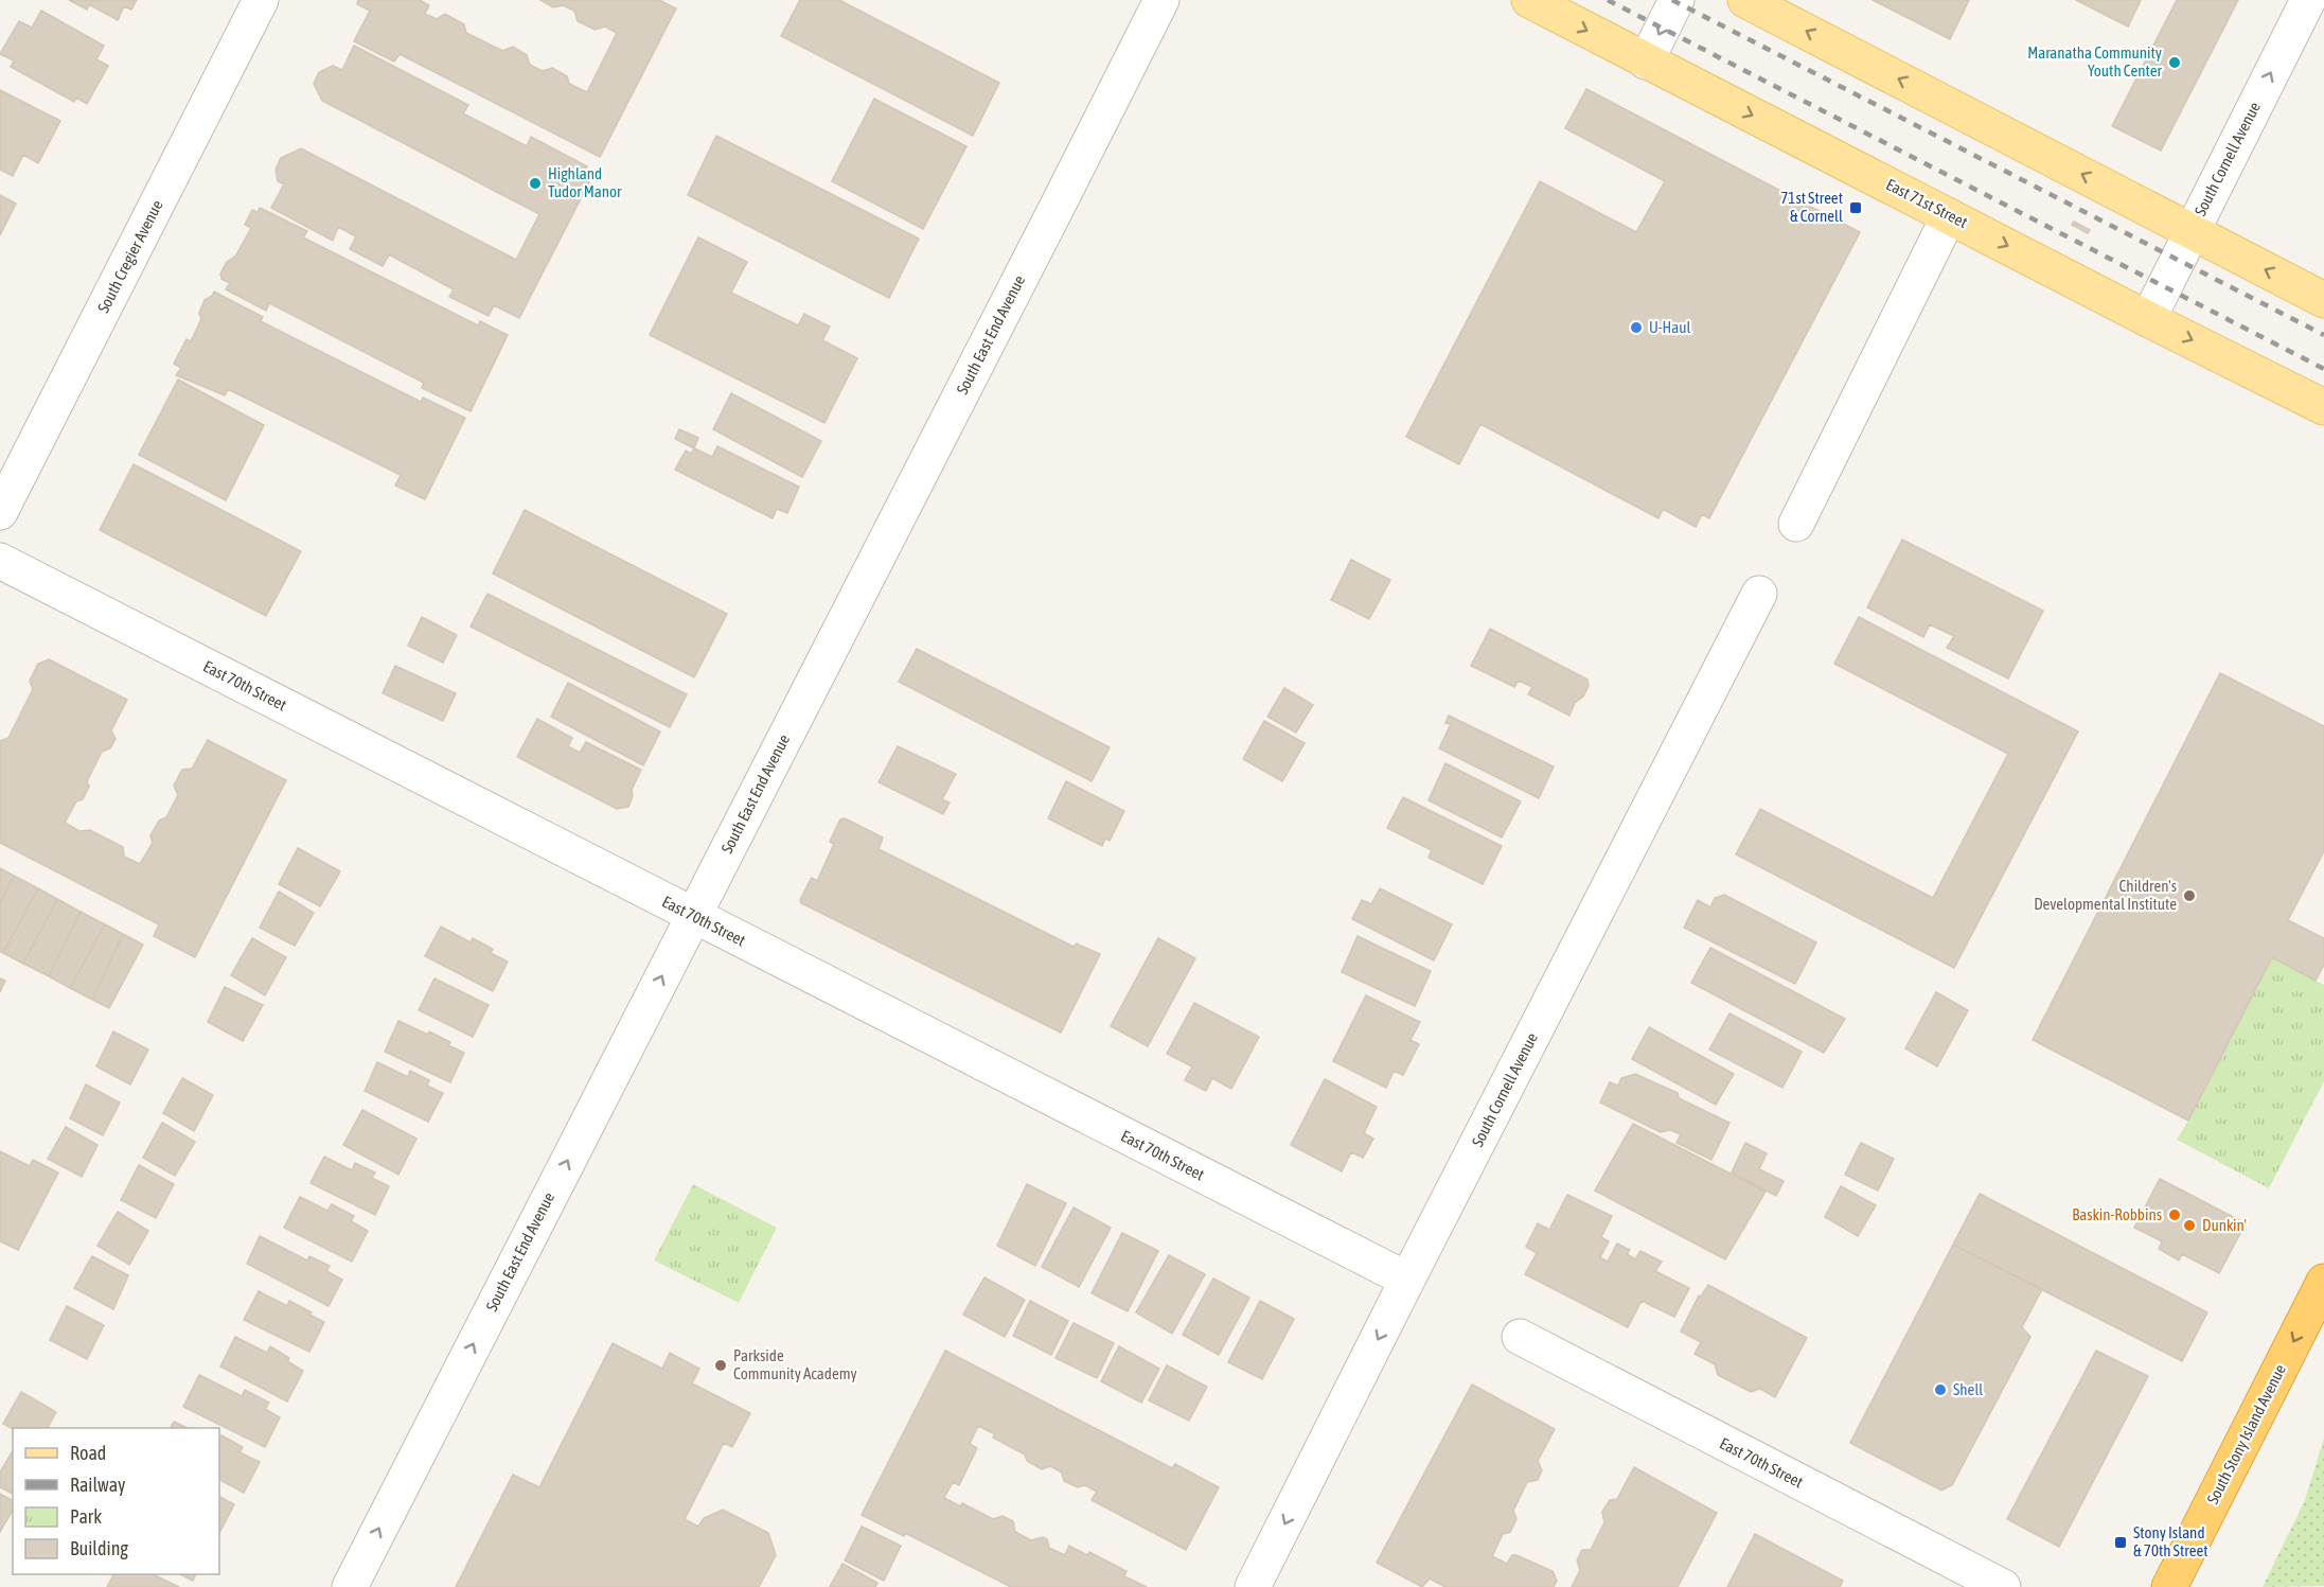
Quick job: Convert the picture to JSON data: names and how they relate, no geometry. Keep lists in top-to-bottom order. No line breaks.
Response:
{"streets":{"highway":["South Stony Island Avenue"],"main road":["East 71st Street"],"street":["South Cornell Avenue","South Cregier Avenue","South East End Avenue","East 70th Street"]},"crossings":[["South Cornell Avenue","East 71st Street"],["South Cornell Avenue","East 70th Street"],["South East End Avenue","East 70th Street"]],"one_way":["South East End Avenue","South Stony Island Avenue"],"places":{"other":["Maranatha Community Youth Center","Highland Tudor Manor","U-Haul","Children's Developmental Institute","Baskin-Robbins","Dunkin'","Parkside Community Academy","Shell"],"transit":["71st Street & Cornell","Stony Island & 70th Street"]},"legend":["Road","Railway","Park","Building"]}
